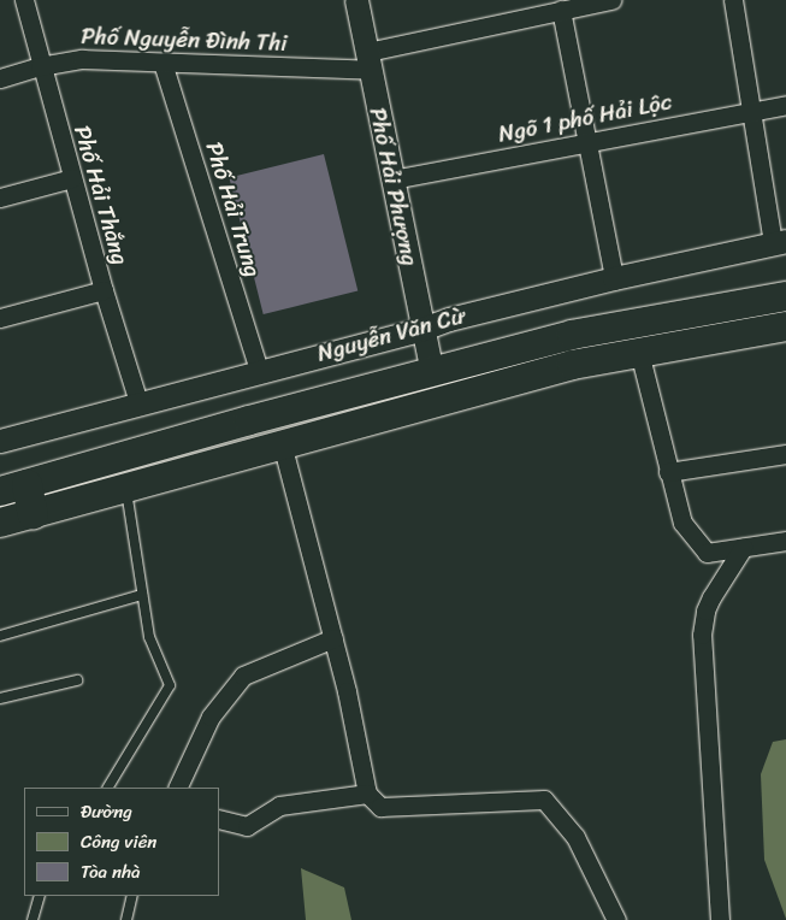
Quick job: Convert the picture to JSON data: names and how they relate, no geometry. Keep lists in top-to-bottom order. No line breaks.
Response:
{"streets":{"main road":["Nguyễn Văn Cừ"],"street":["Phố Nguyễn Đình Thi","Ngõ 1 phố Hải Lộc","Phố Hải Phượng","Phố Hải Thắng","Phố Hải Trung"]},"crossings":[["Phố Nguyễn Đình Thi","Phố Hải Phượng"],["Phố Nguyễn Đình Thi","Phố Hải Thắng"],["Phố Nguyễn Đình Thi","Phố Hải Trung"],["Ngõ 1 phố Hải Lộc","Phố Hải Phượng"],["Phố Hải Phượng","Nguyễn Văn Cừ"],["Phố Hải Thắng","Nguyễn Văn Cừ"],["Phố Hải Trung","Nguyễn Văn Cừ"]],"legend":["Đường","Công viên","Tòa nhà"]}
